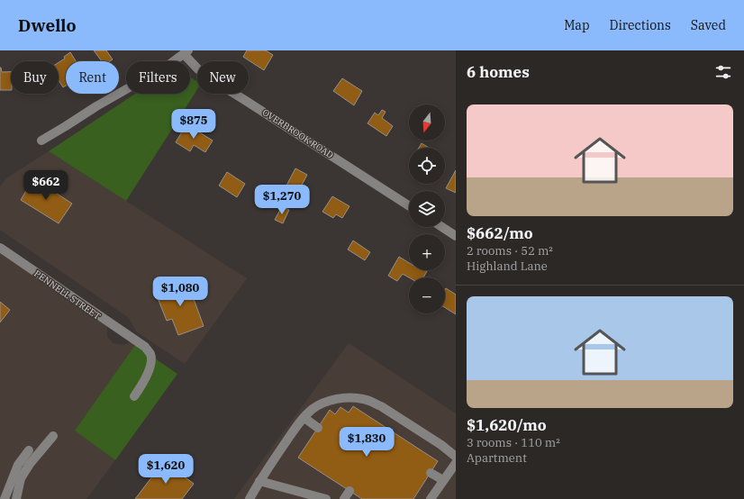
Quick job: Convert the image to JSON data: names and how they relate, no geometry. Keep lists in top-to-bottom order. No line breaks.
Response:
{"streets":{"street":["OVERBROOK ROAD","PENNELL STREET"]},"north":"bottom","page":{"header":"Dwello","nav":["Map","Directions","Saved"],"heading":"6 homes","chip":["Buy","Rent","Filters","New"],"list":[{"name":"$662/mo","note":"2 rooms · 52 m² · Highland Lane"},{"name":"$1,620/mo","note":"3 rooms · 110 m² · Apartment"}],"map_buttons":["+","−"],"price":["$875","$662","$1,270","$1,080","$1,830","$1,620"]}}
